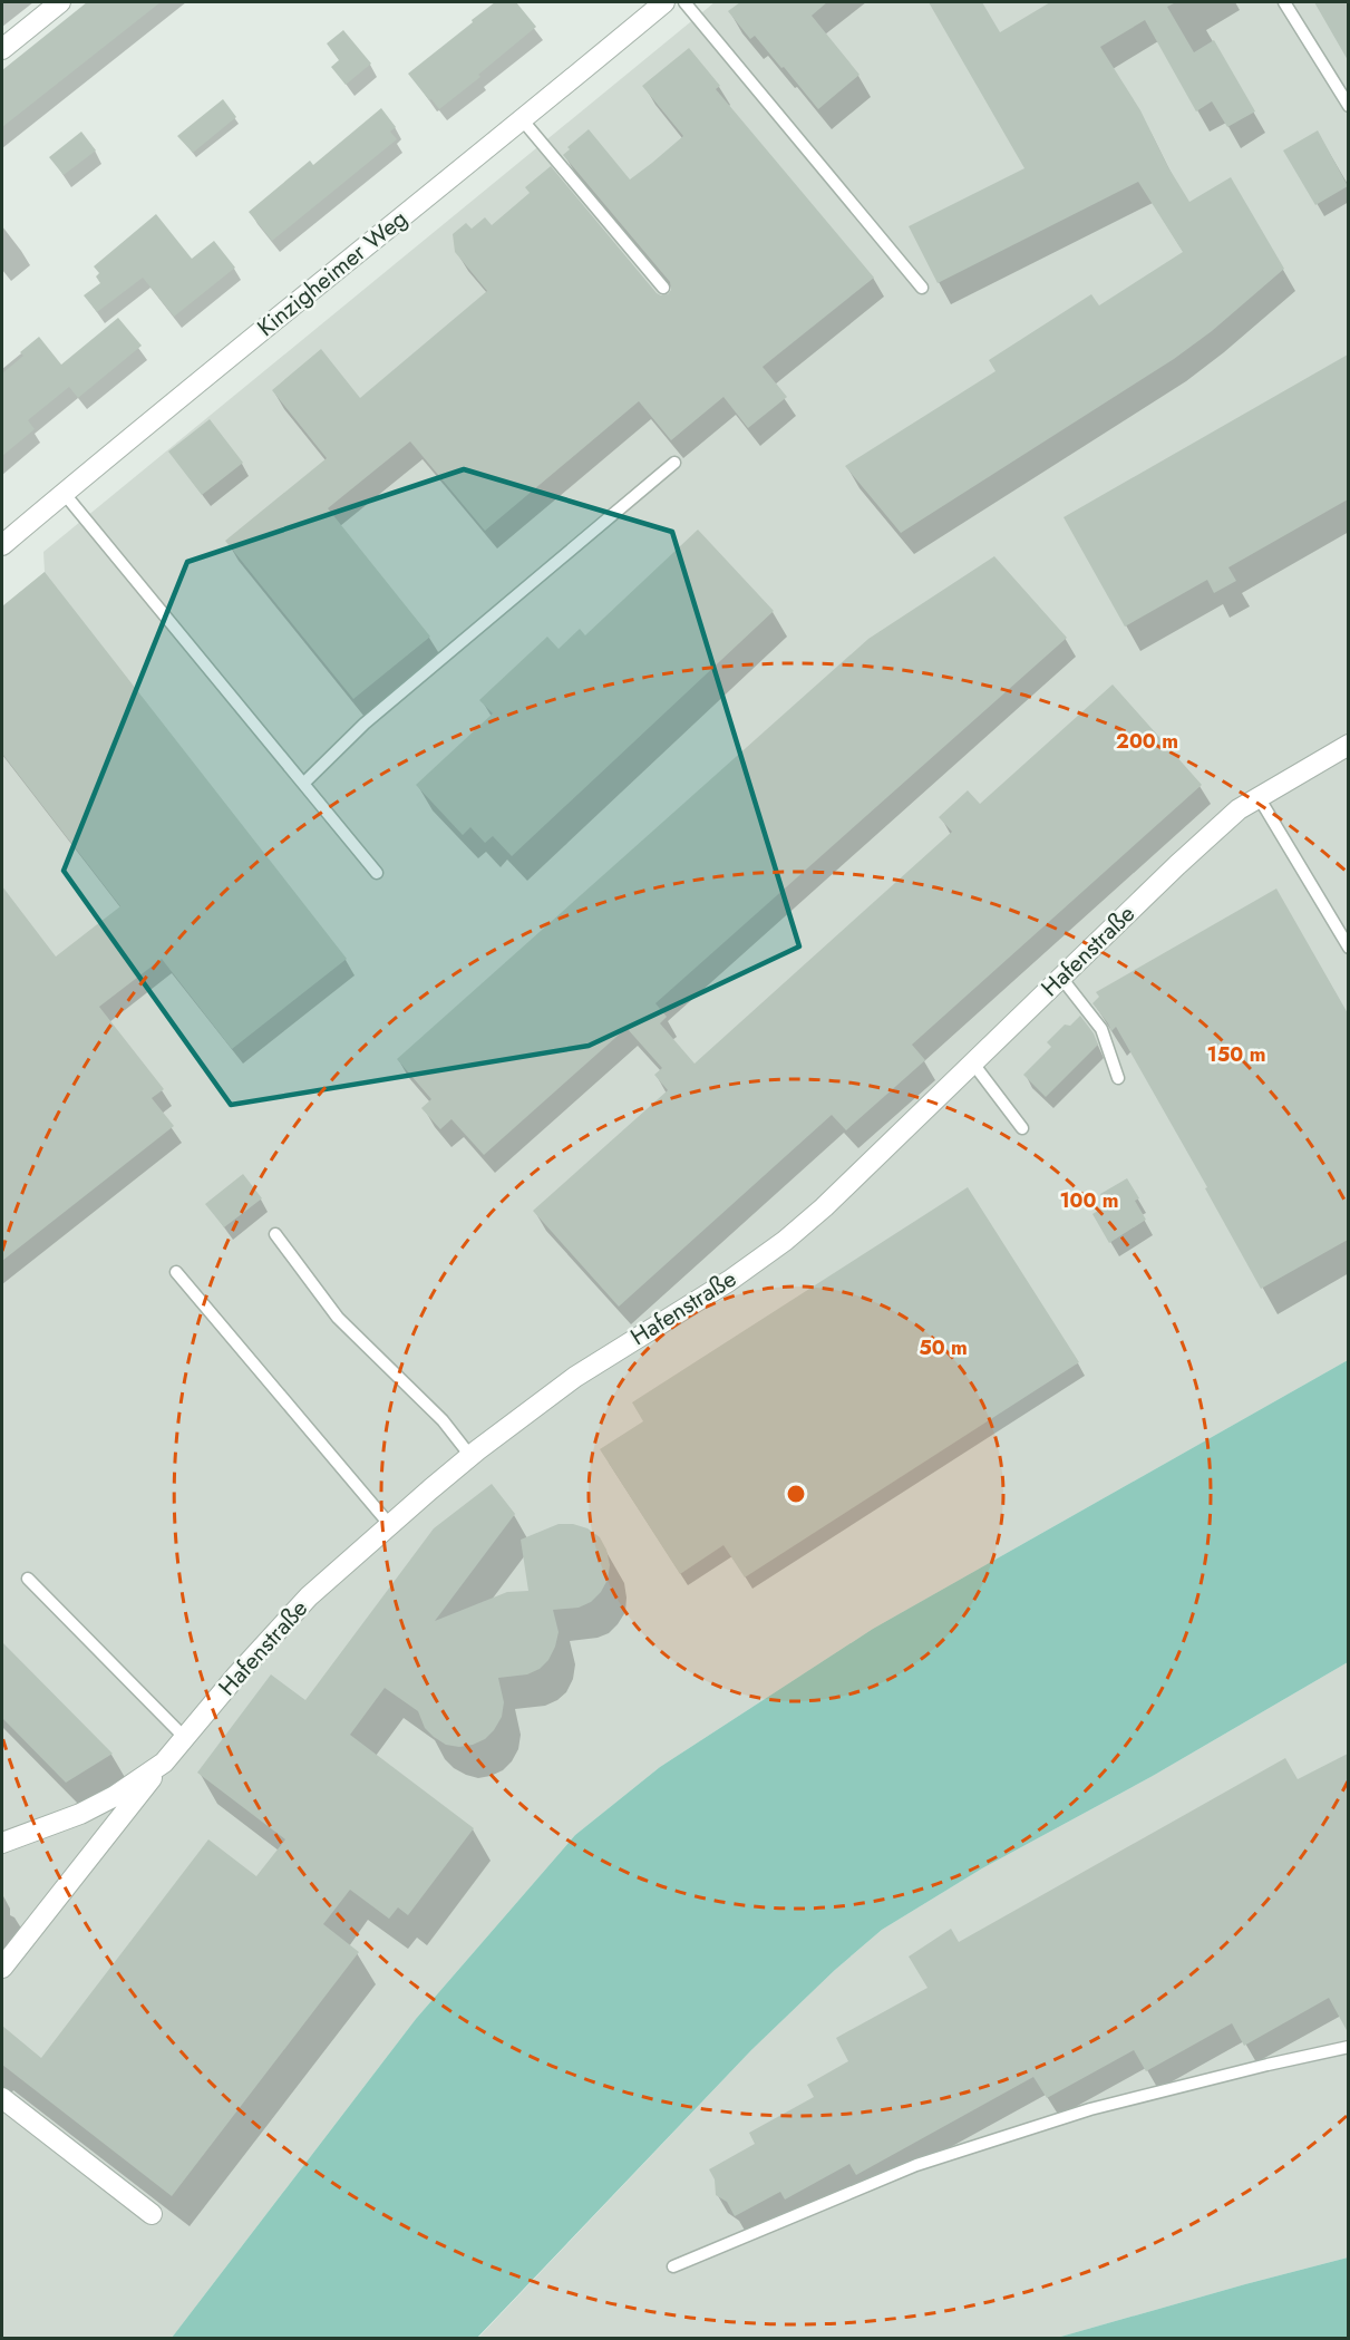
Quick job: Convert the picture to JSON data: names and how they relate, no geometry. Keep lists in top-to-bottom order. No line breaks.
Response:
{"streets":{"street":["Kinzigheimer Weg","Hafenstraße"]},"rings":["200 m","150 m","100 m","50 m"]}
